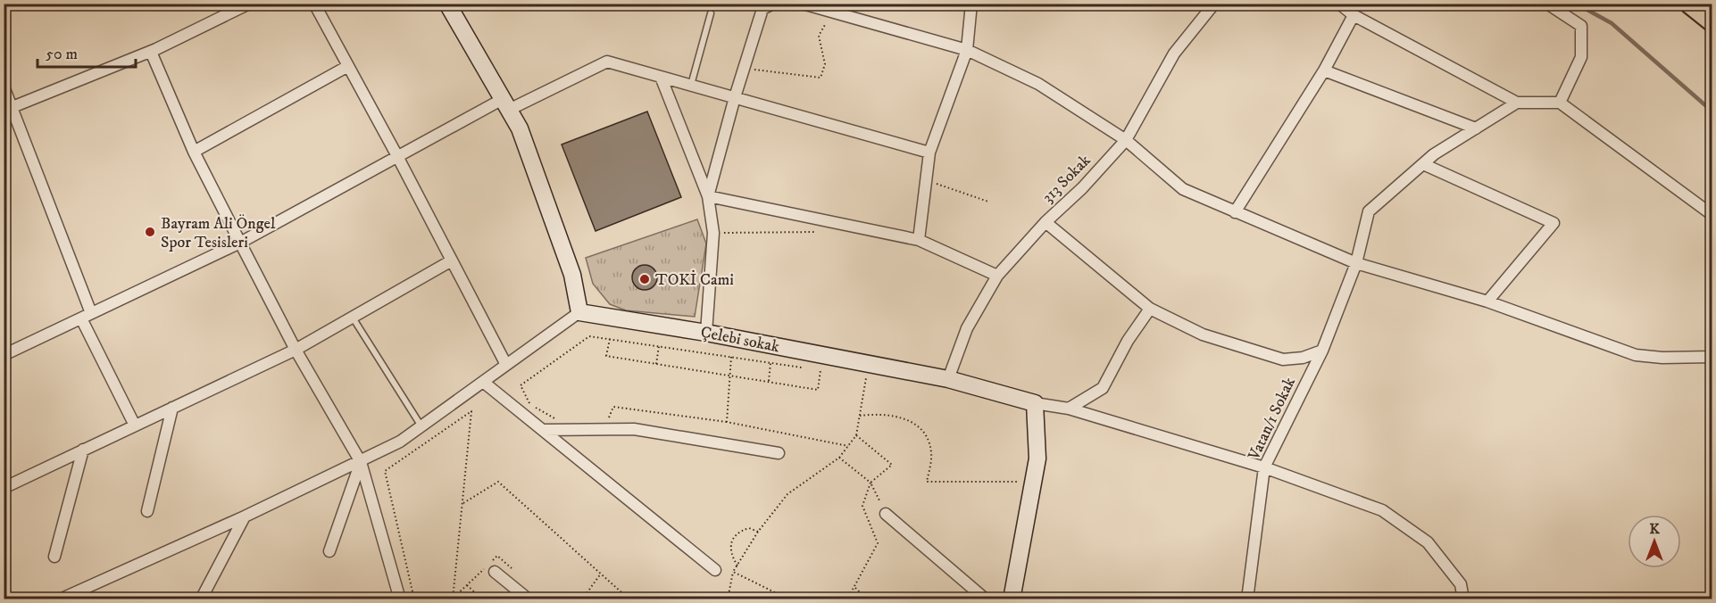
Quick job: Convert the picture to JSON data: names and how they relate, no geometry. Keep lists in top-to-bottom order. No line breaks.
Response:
{"streets":{"street":["313 Sokak","Çelebi sokak","Vatan/1 Sokak"]},"crossings":[["313 Sokak","Çelebi sokak"]],"places":["Bayram Ali Öngel Spor Tesisleri","TOKİ Cami"],"scale_bar":"50 m","north":"top"}
